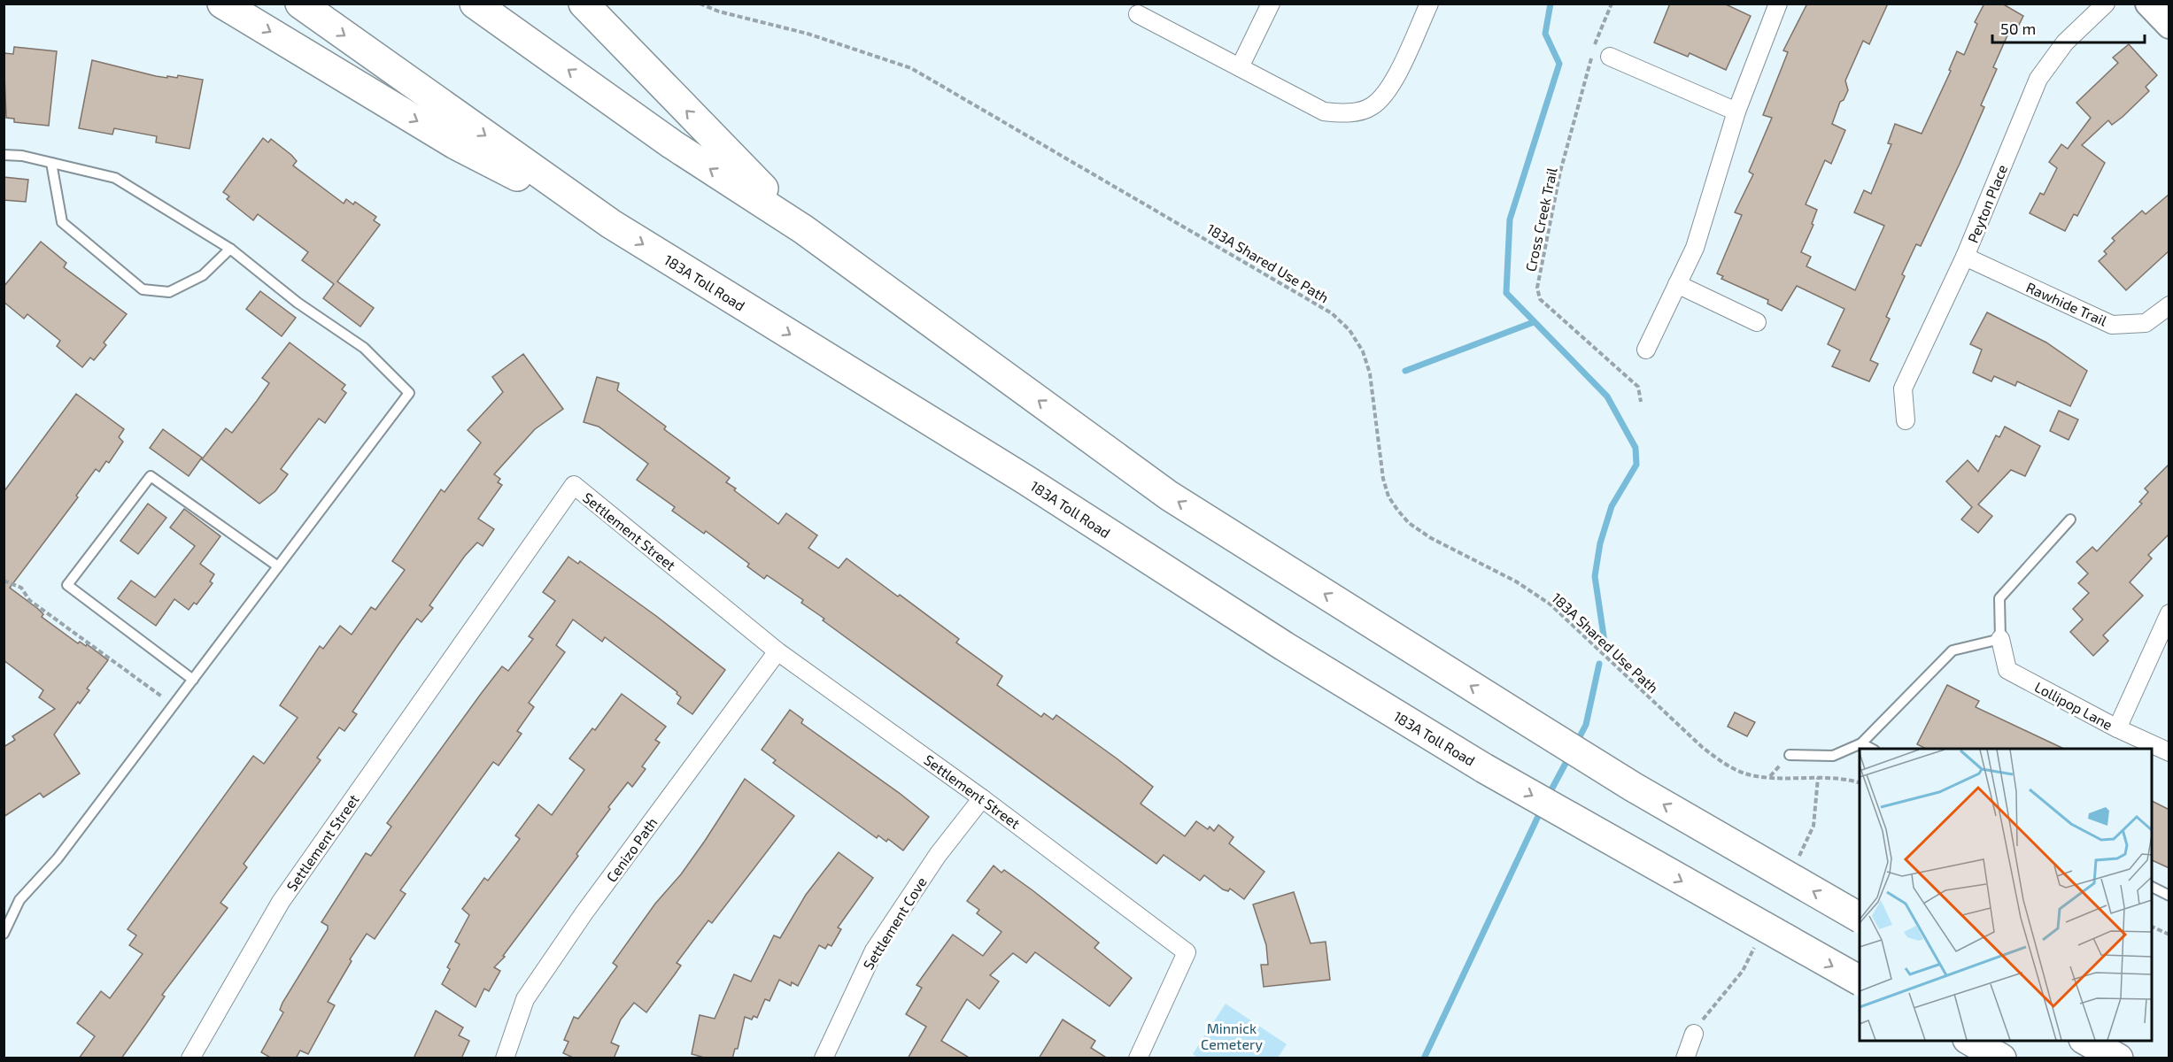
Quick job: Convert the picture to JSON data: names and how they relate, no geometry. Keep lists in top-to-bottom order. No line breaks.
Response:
{"streets":{"highway":["183A Toll Road"],"street":["Peyton Place","Rawhide Trail","Settlement Street","Lollipop Lane","Cenizo Path","Settlement Cove"],"path":["Cross Creek Trail","183A Shared Use Path"]},"crossings":[["Peyton Place","Rawhide Trail"],["Settlement Street","Cenizo Path"],["Settlement Street","Settlement Cove"]],"parks":["Minnick Cemetery"],"scale_bar":"50 m"}
